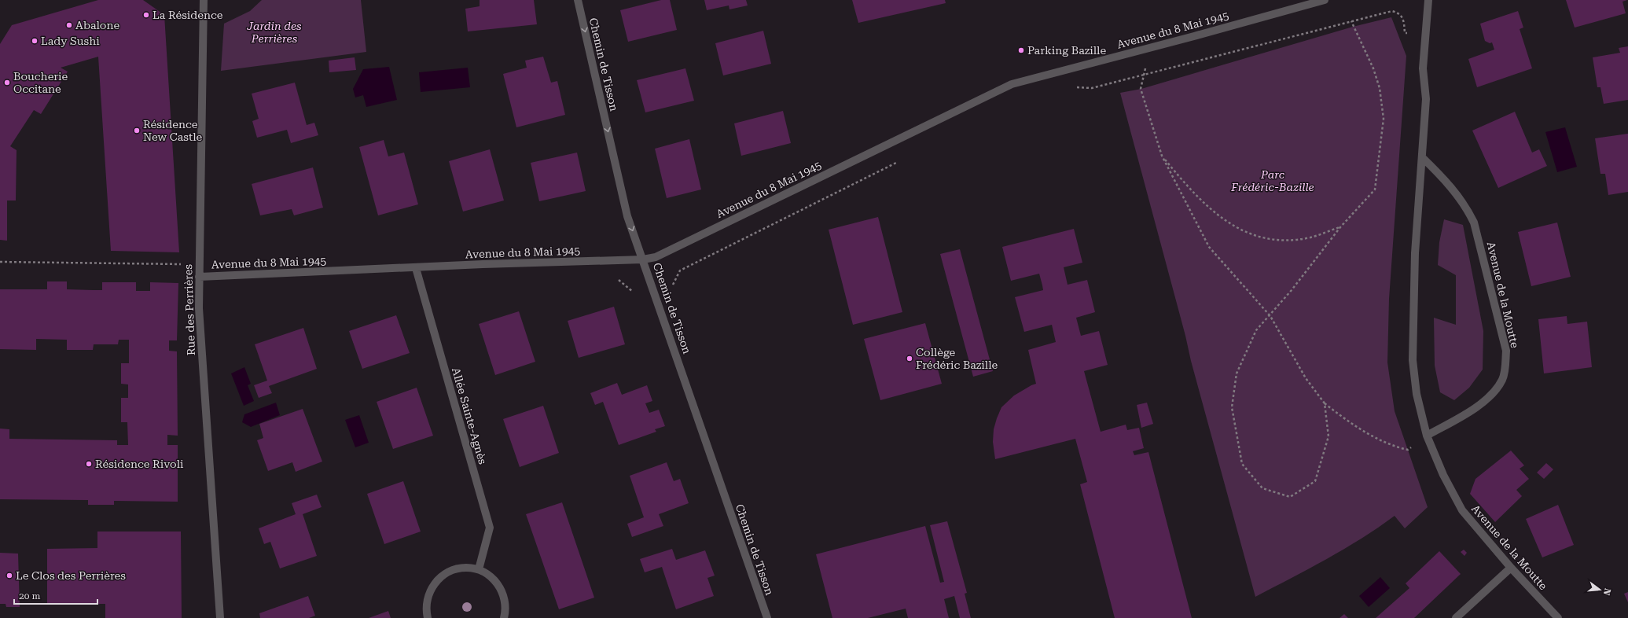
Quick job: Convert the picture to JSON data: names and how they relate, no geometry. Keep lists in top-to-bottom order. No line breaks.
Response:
{"streets":{"street":["Avenue du 8 Mai 1945","Chemin de Tisson","Avenue de la Moutte","Rue des Perrières","Allée Sainte-Agnès"]},"crossings":[["Avenue du 8 Mai 1945","Chemin de Tisson"],["Avenue du 8 Mai 1945","Rue des Perrières"],["Avenue du 8 Mai 1945","Allée Sainte-Agnès"]],"one_way":["Chemin de Tisson"],"parks":["Jardin des Perrières","Parc Frédéric-Bazille"],"places":["La Résidence","Abalone","Lady Sushi","Parking Bazille","Boucherie Occitane","Résidence New Castle","Collège Frédéric Bazille","Résidence Rivoli","Le Clos des Perrières"],"scale_bar":"20 m","north":"right"}
